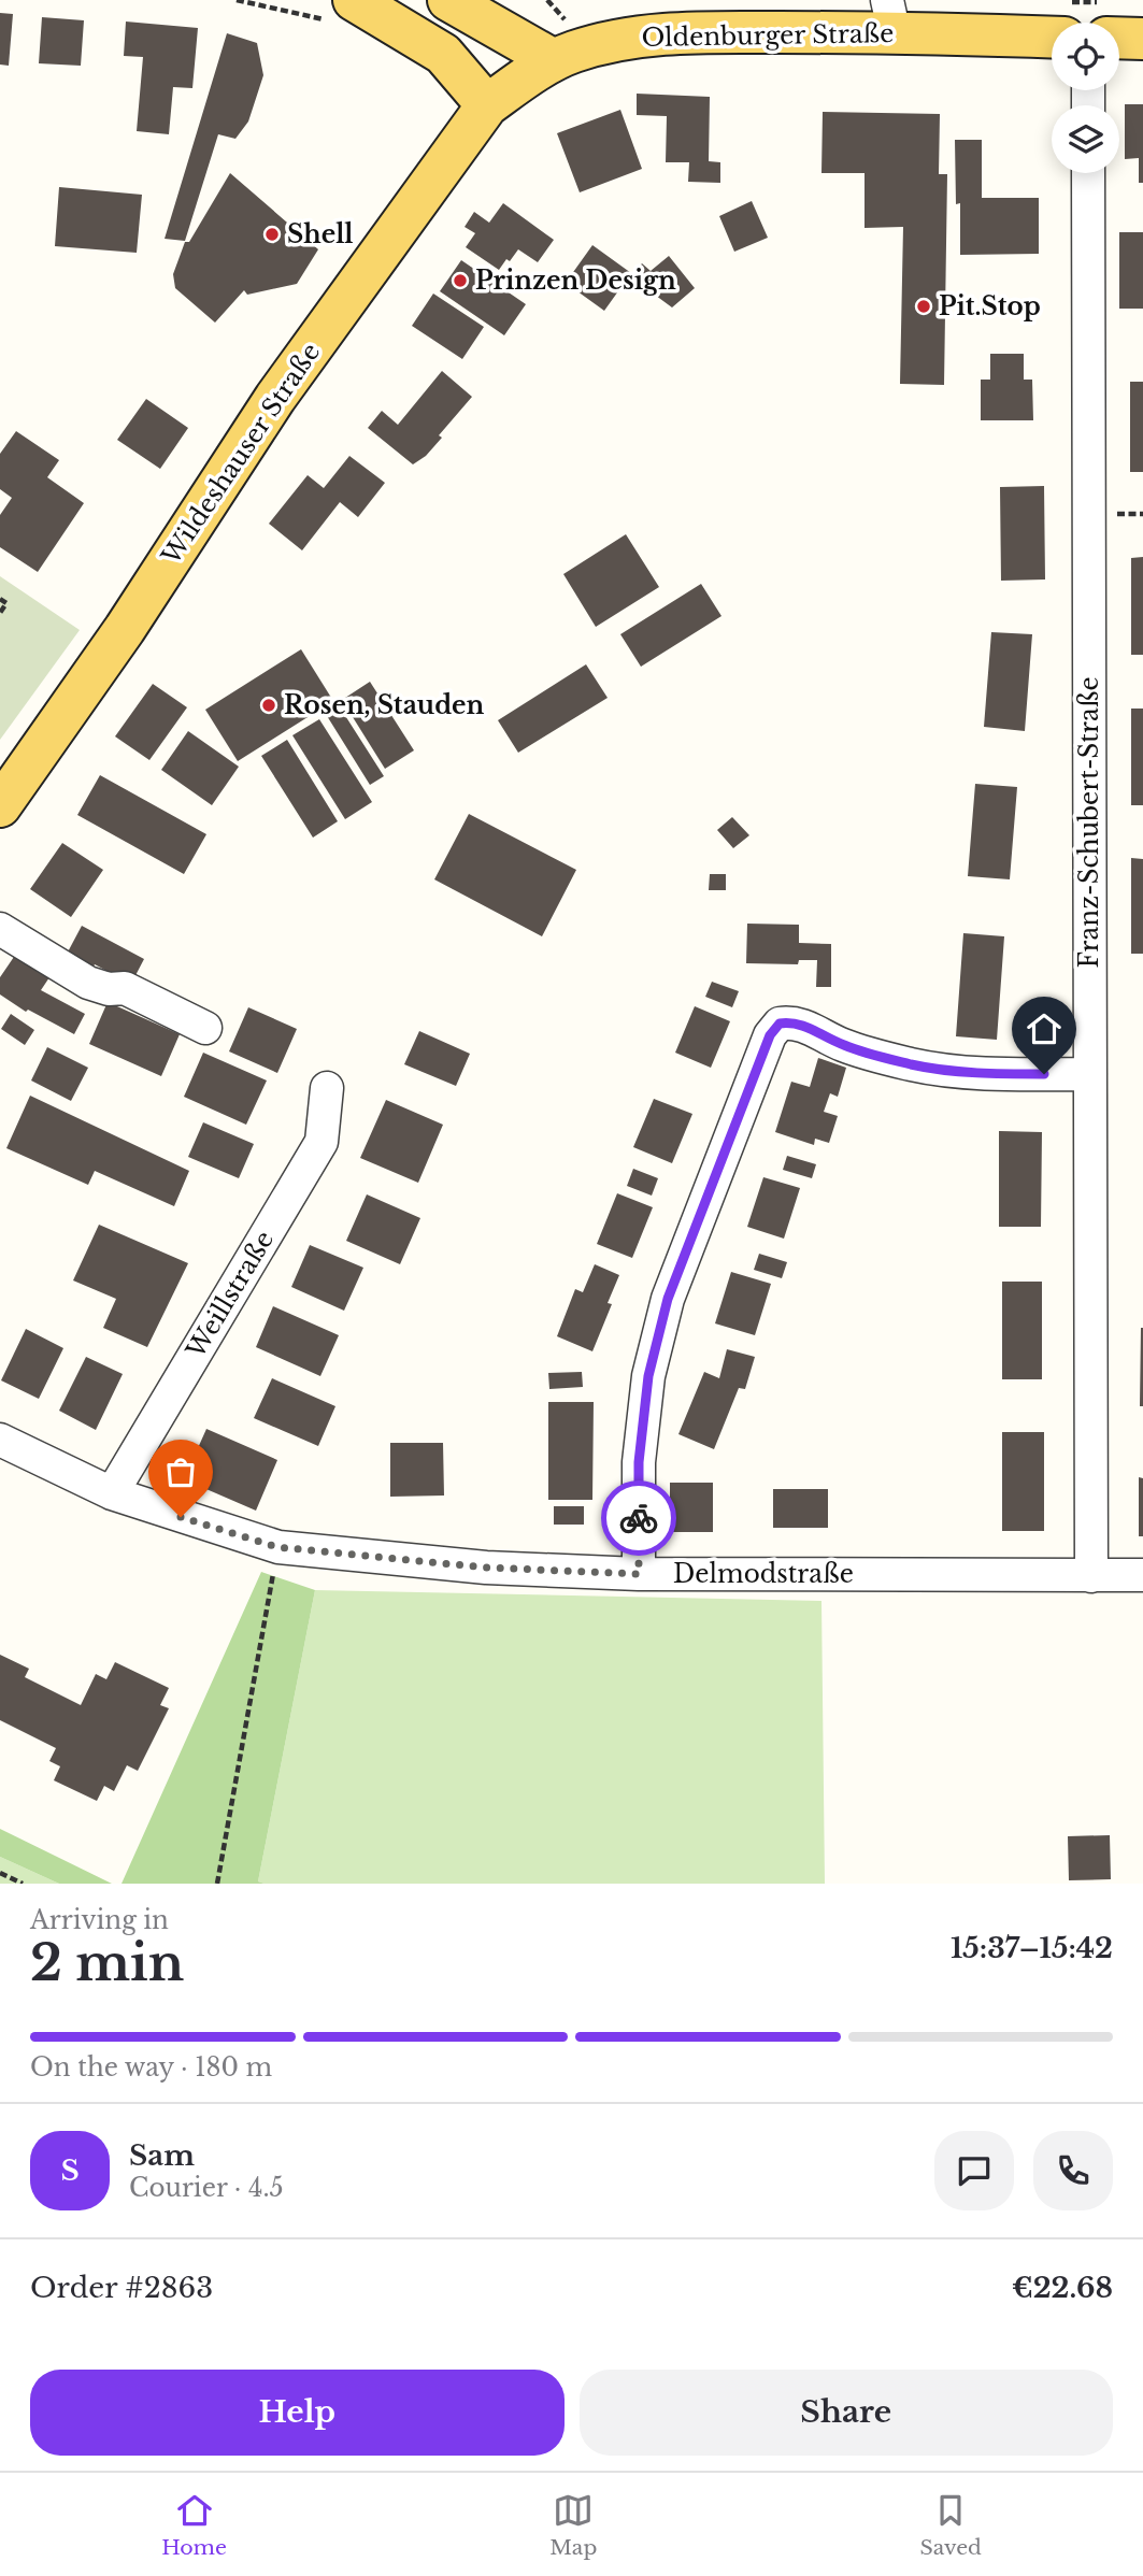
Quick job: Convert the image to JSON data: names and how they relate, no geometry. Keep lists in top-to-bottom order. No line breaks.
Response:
{"streets":{"main road":["Oldenburger Straße","Wildeshauser Straße"],"street":["Franz-Schubert-Straße","Weillstraße","Delmodstraße"]},"crossings":[["Oldenburger Straße","Wildeshauser Straße"],["Franz-Schubert-Straße","Delmodstraße"],["Weillstraße","Delmodstraße"]],"places":["Shell","Prinzen Design","Pit.Stop","Rosen, Stauden"],"page":{"heading":["2 min","Arriving in","15:37–15:42"],"panel":["Sam","Courier · 4.5","Order #2863","€22.68"],"bar":"On the way · 180 m","round":"S","buttons":["Help","Share"],"tabs":["Home","Map","Saved"]}}
